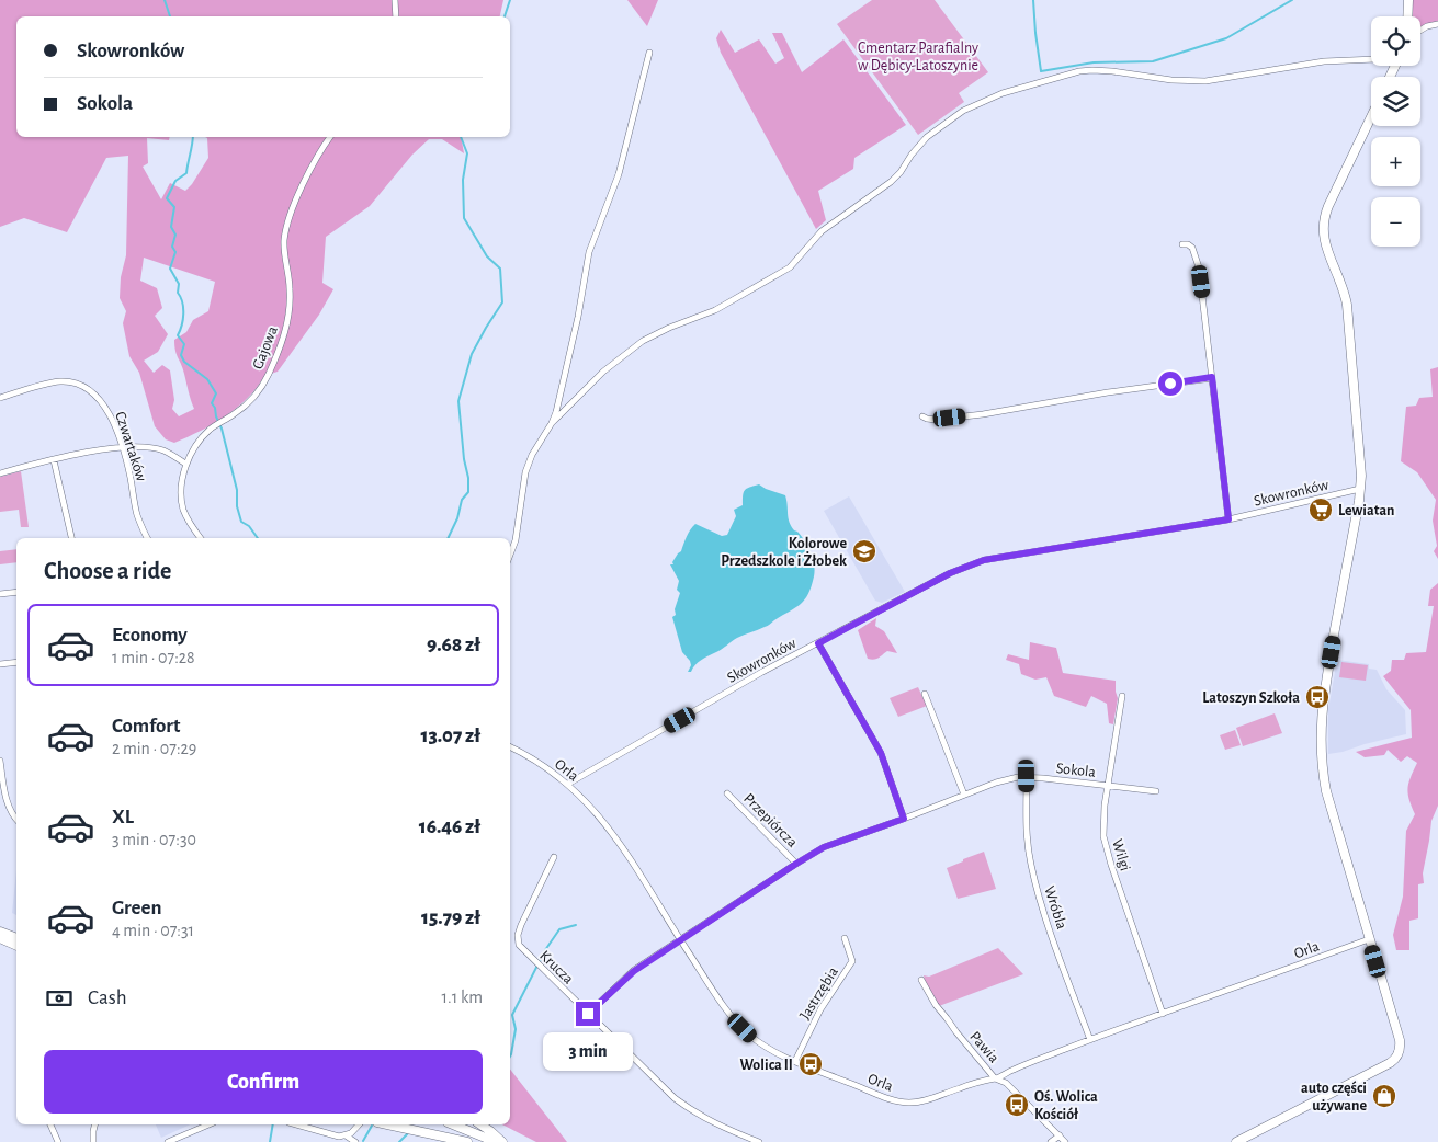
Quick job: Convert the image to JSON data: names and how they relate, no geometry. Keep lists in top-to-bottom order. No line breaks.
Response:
{"streets":{"street":["Gajowa","Czwartaków","Skowronków","Orla","Sokola","Przepiórcza","Wilgi","Wróbla","Krucza","Jastrzębia","Pawia"]},"crossings":[["Skowronków","Orla"],["Orla","Sokola"],["Orla","Wilgi"],["Orla","Wróbla"],["Orla","Jastrzębia"],["Orla","Pawia"],["Sokola","Przepiórcza"],["Sokola","Wilgi"],["Sokola","Wróbla"],["Sokola","Krucza"]],"parks":["Cmentarz Parafialny w Dębicy-Latoszynie"],"places":{"supermarket":["Lewiatan"],"school or university":["Kolorowe Przedszkole i Żłobek"],"bus stop":["Latoszyn Szkoła","Wolica II","Oś. Wolica Kościół"],"shop":["auto części używane"]},"page":{"map_buttons":["+","−"],"banner":["Skowronków","Sokola"],"heading":"Choose a ride","list":[{"name":"Economy","note":"1 min · 07:28","value":"9.68 zł"},{"name":"Comfort","note":"2 min · 07:29","value":"13.07 zł"},{"name":"XL","note":"3 min · 07:30","value":"16.46 zł"},{"name":"Green","note":"4 min · 07:31","value":"15.79 zł"}],"pay":["Cash","1.1 km"],"bubble":"3 min","buttons":"Confirm"}}
